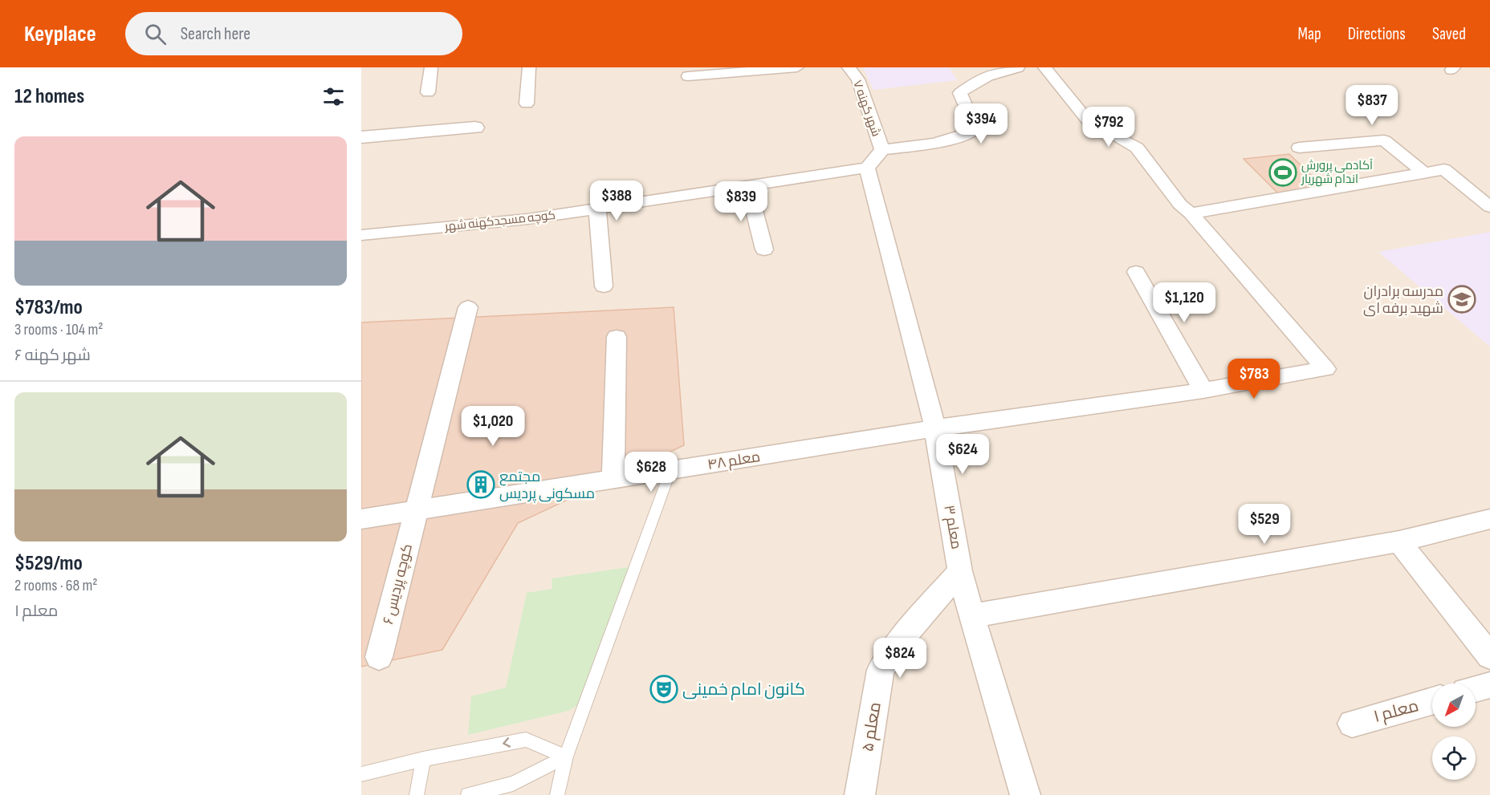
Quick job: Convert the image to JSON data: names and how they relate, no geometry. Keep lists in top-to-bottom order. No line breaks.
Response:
{"streets":{"street":["شهر کهنه ۷","کوچه مسجدکهنه شهر","معلم ۴۸","معلم ۳","کوچه پردیس ۶","معلم ۱","معلم ۵"]},"crossings":[["کوچه مسجدکهنه شهر","معلم ۳"],["معلم ۴۸","معلم ۳"],["معلم ۴۸","کوچه پردیس ۶"],["معلم ۳","معلم ۵"]],"places":{"sports":["آکادمی پرورش اندام شهریار"],"school or university":["مدرسه برادران شهید برفه ای"],"building":["مجتمع مسکونی پردیس"],"theatre":["کانون امام خمینی"]},"north":"bottom left","page":{"header":"Keyplace","search":"Search here","nav":["Map","Directions","Saved"],"heading":"12 homes","price":["$837","$394","$792","$388","$839","$1,120","$783","$1,020","$624","$628","$529","$824"],"list":[{"name":"$783/mo","note":"3 rooms · 104 m² · شهر کهنه ۶"},{"name":"$529/mo","note":"2 rooms · 68 m² · معلم ۱"}]}}
